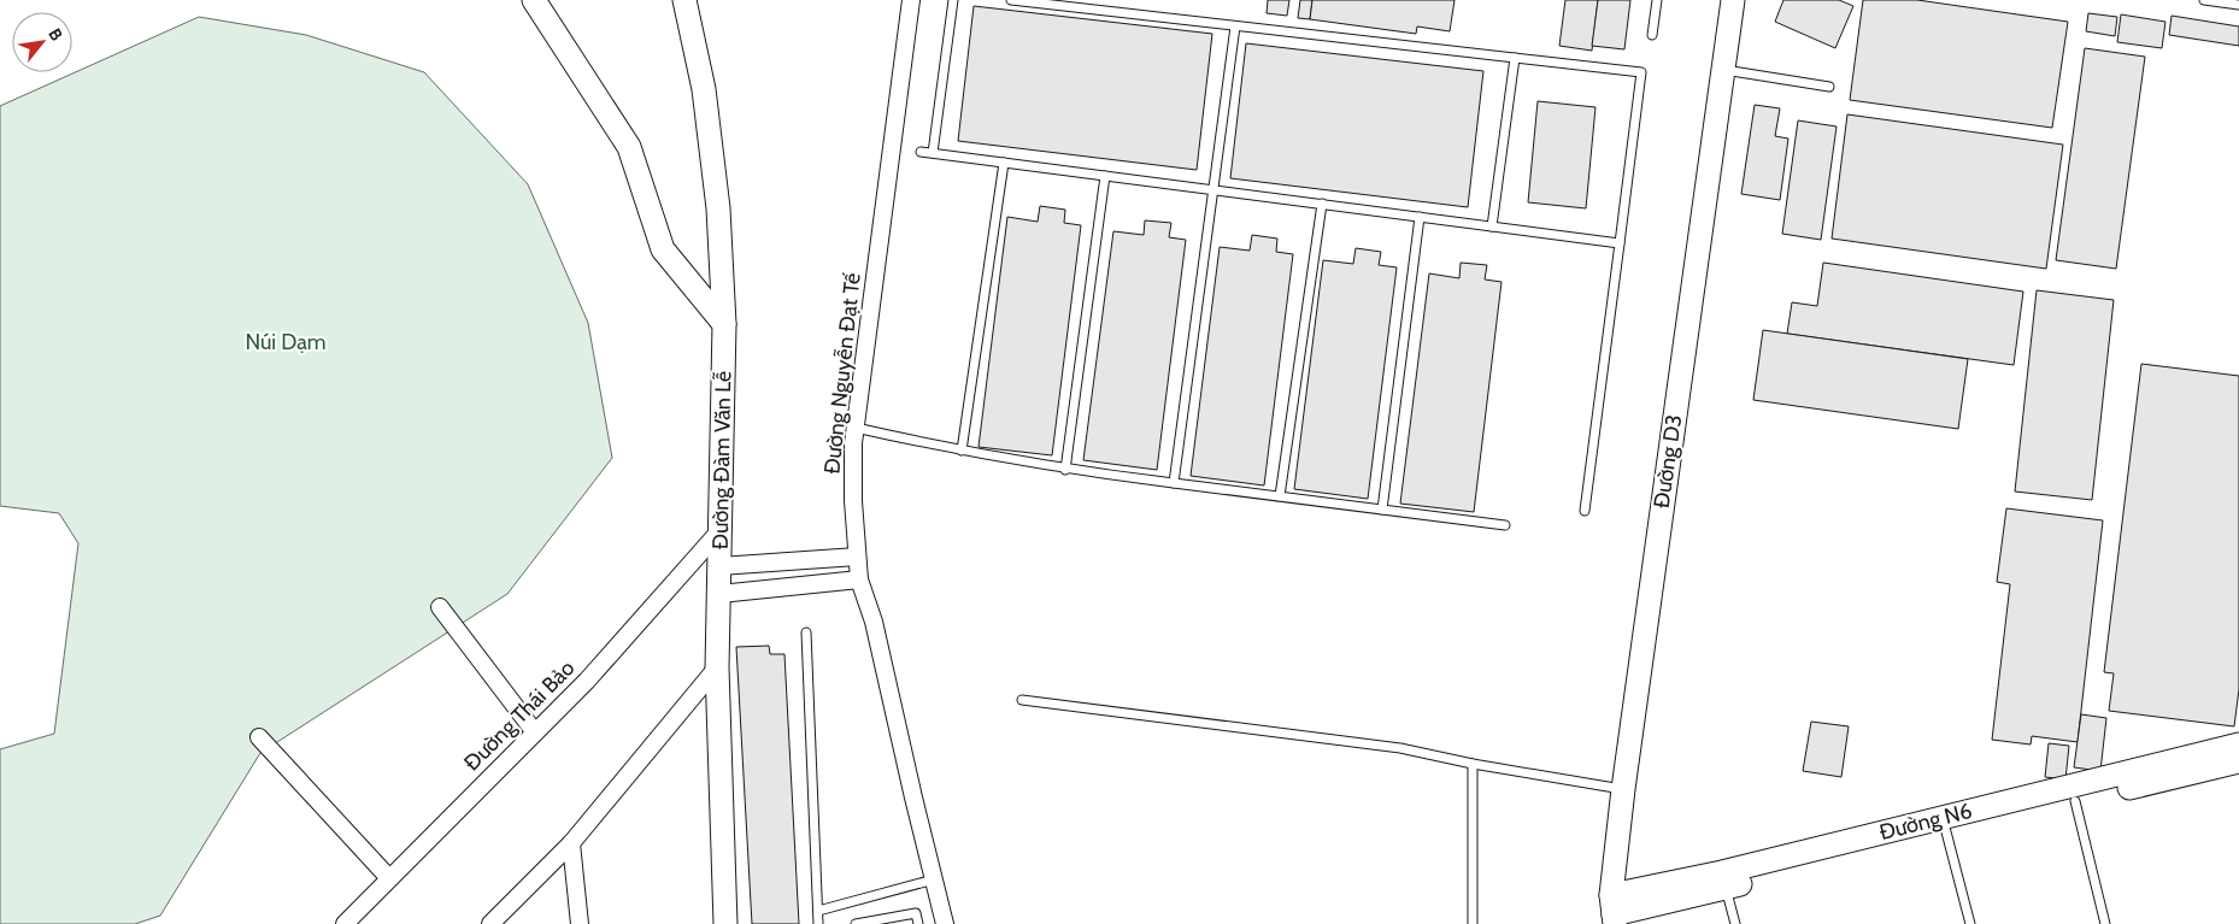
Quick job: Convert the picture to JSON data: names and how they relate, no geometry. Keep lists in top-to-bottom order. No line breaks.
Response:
{"streets":{"main road":["Đường Đàm Văn Lễ","Đường D3","Đường N6"],"street":["Đường Nguyễn Đạt Tế","Đường Thái Bảo"]},"crossings":[["Đường Đàm Văn Lễ","Đường Thái Bảo"],["Đường D3","Đường N6"]],"parks":["Núi Dạm"],"north":"top right"}
